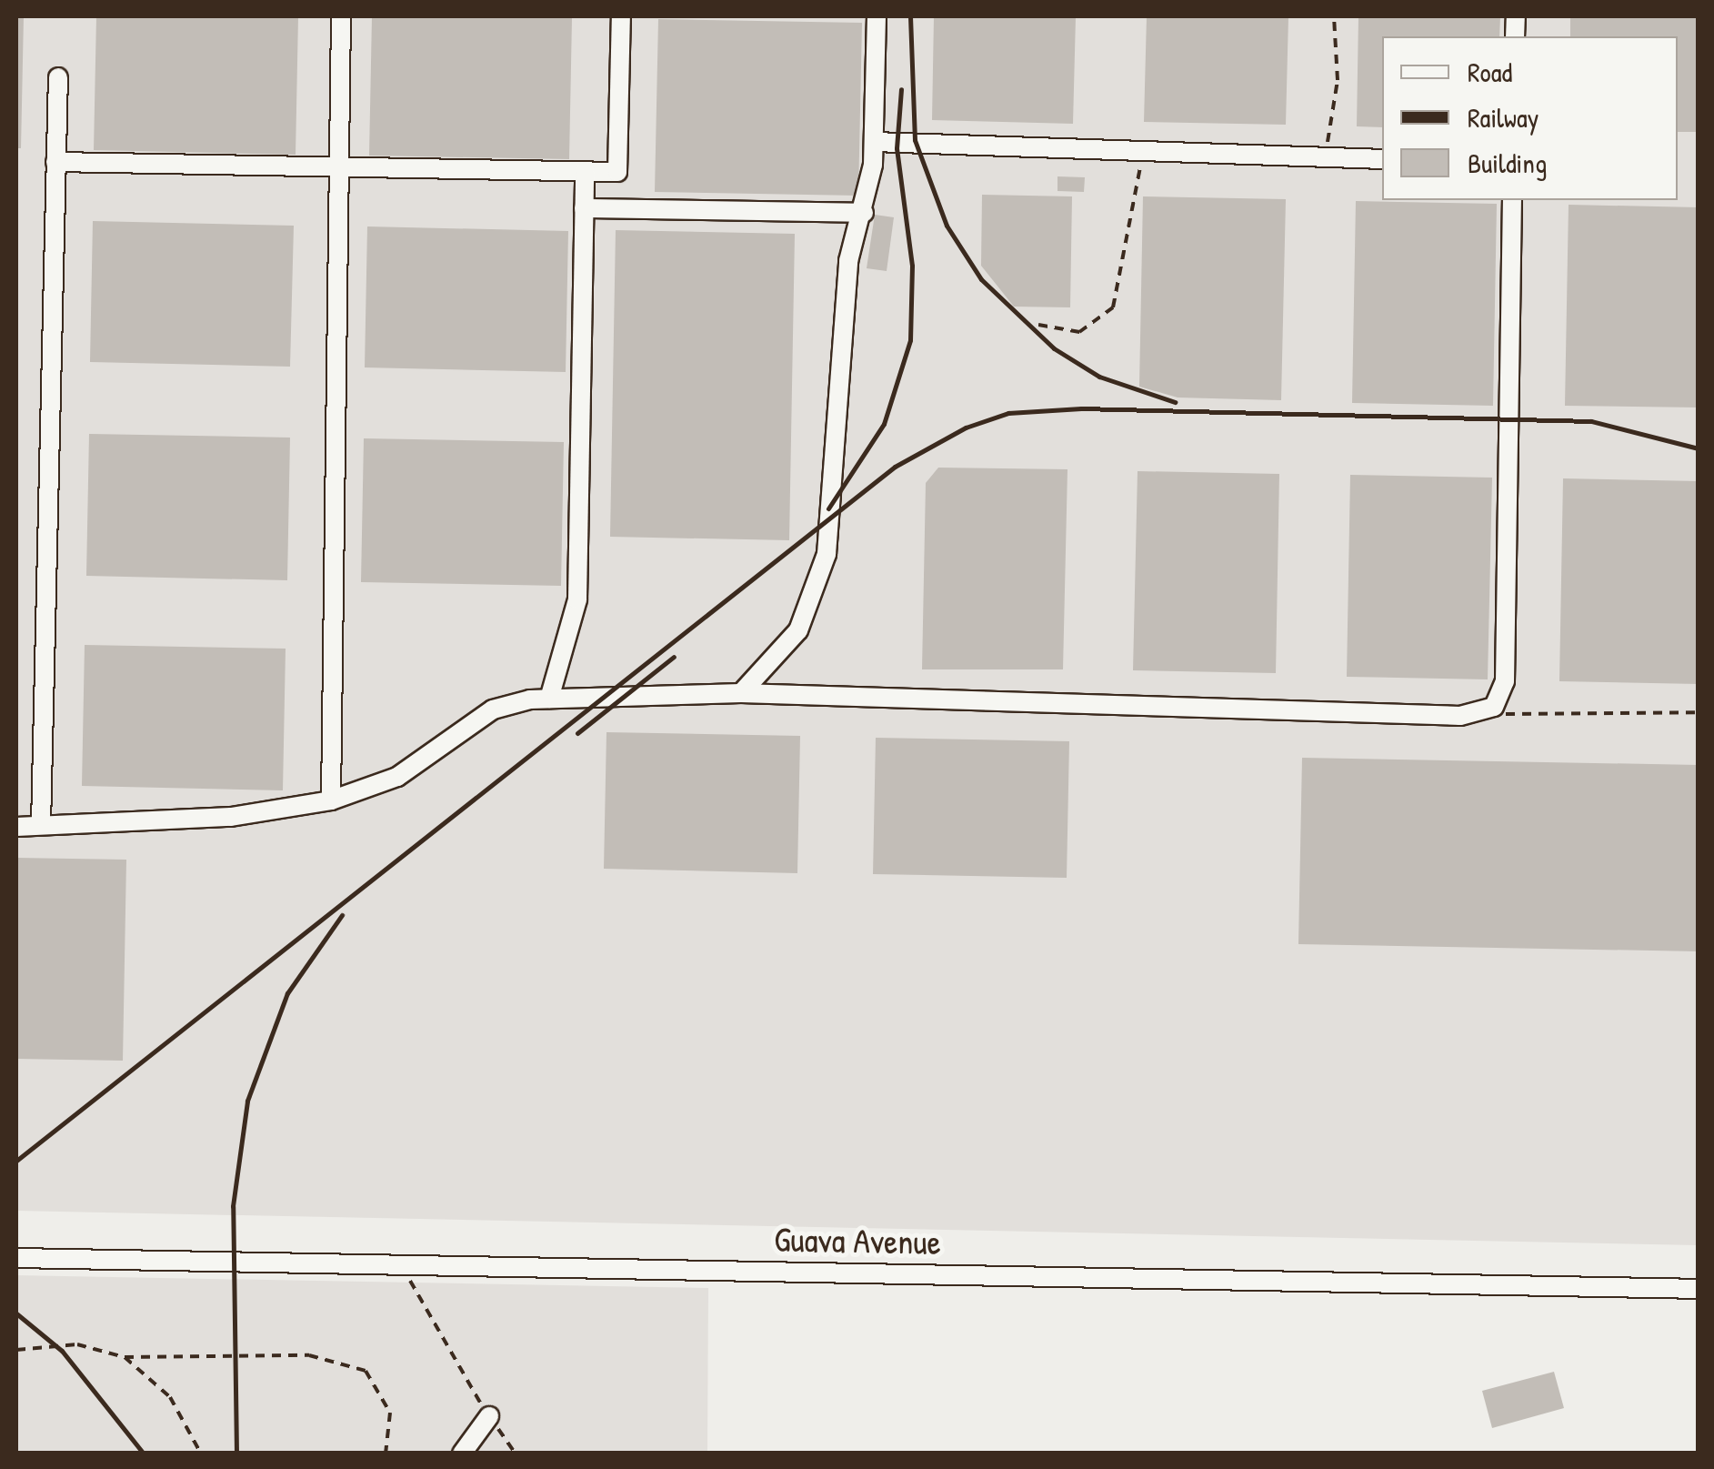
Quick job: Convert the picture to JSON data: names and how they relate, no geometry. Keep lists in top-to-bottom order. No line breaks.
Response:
{"streets":{"street":["Guava Avenue"]},"legend":["Road","Railway","Building"]}
